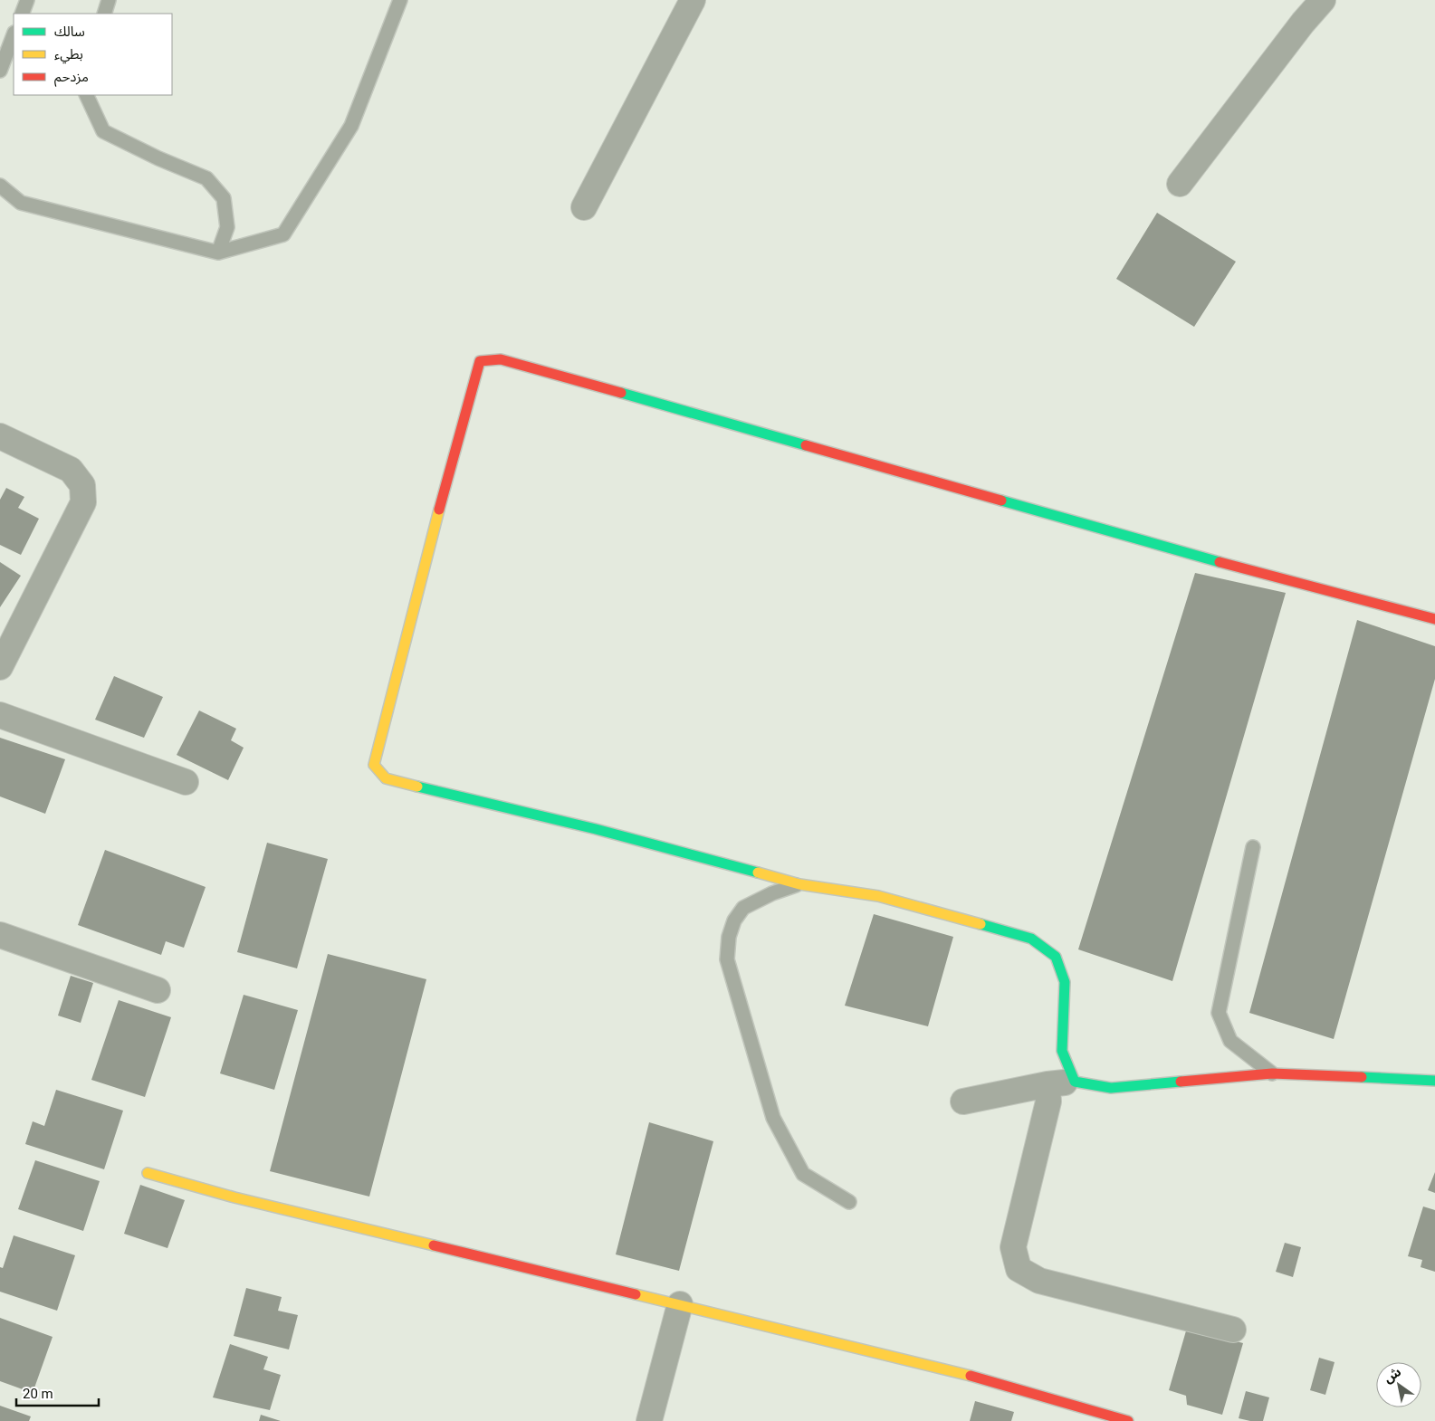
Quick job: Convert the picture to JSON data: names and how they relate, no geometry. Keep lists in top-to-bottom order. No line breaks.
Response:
{"legend":["سالك","بطيء","مزدحم"],"scale_bar":"20 m","north":"top left"}
